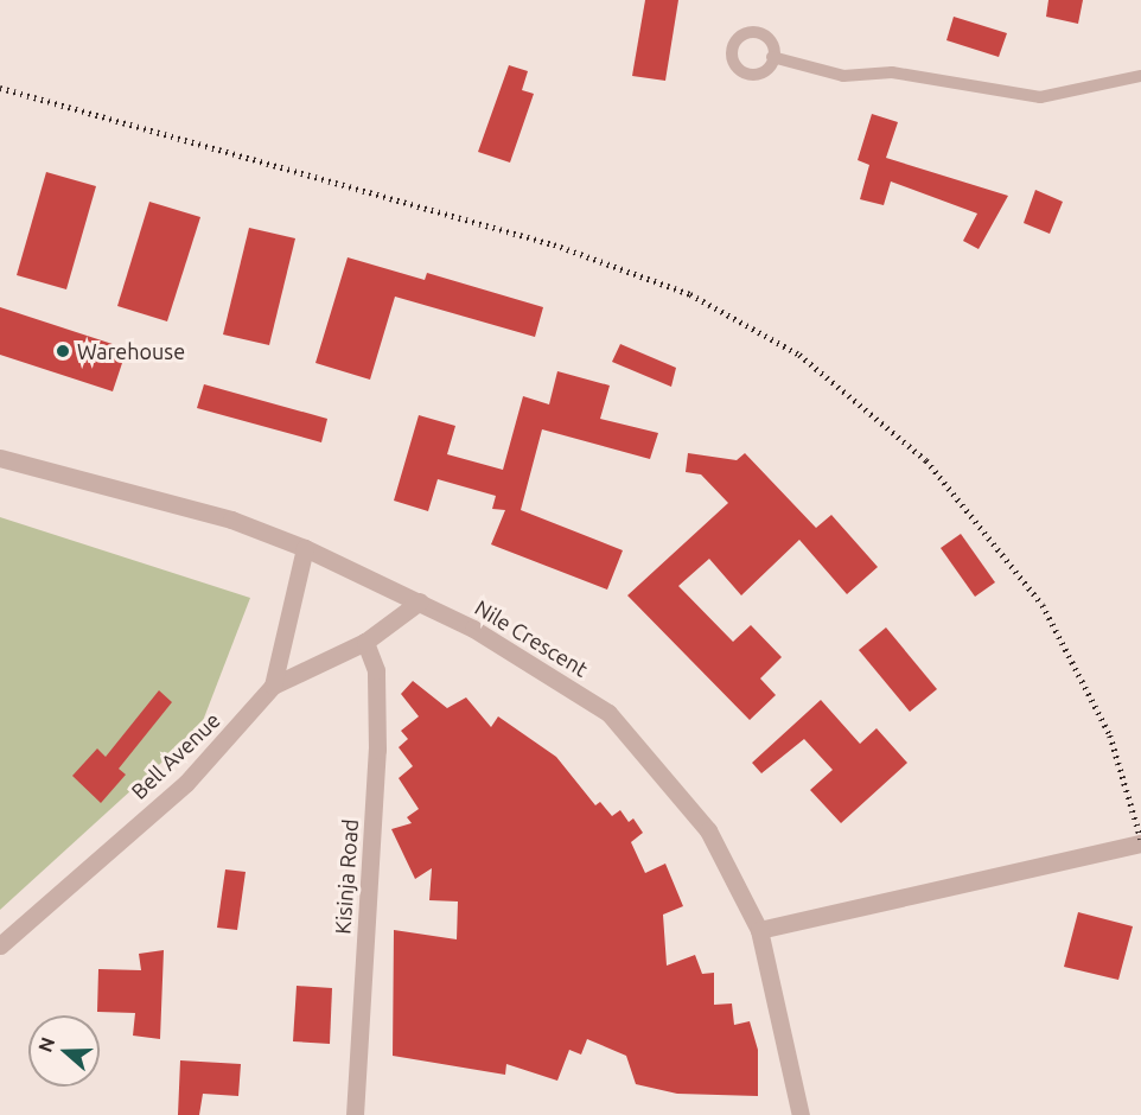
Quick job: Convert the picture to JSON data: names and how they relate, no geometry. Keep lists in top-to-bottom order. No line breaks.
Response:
{"streets":{"street":["Nile Crescent","Bell Avenue","Kisinja Road"]},"crossings":[["Nile Crescent","Bell Avenue"]],"places":["Warehouse"],"north":"left"}
